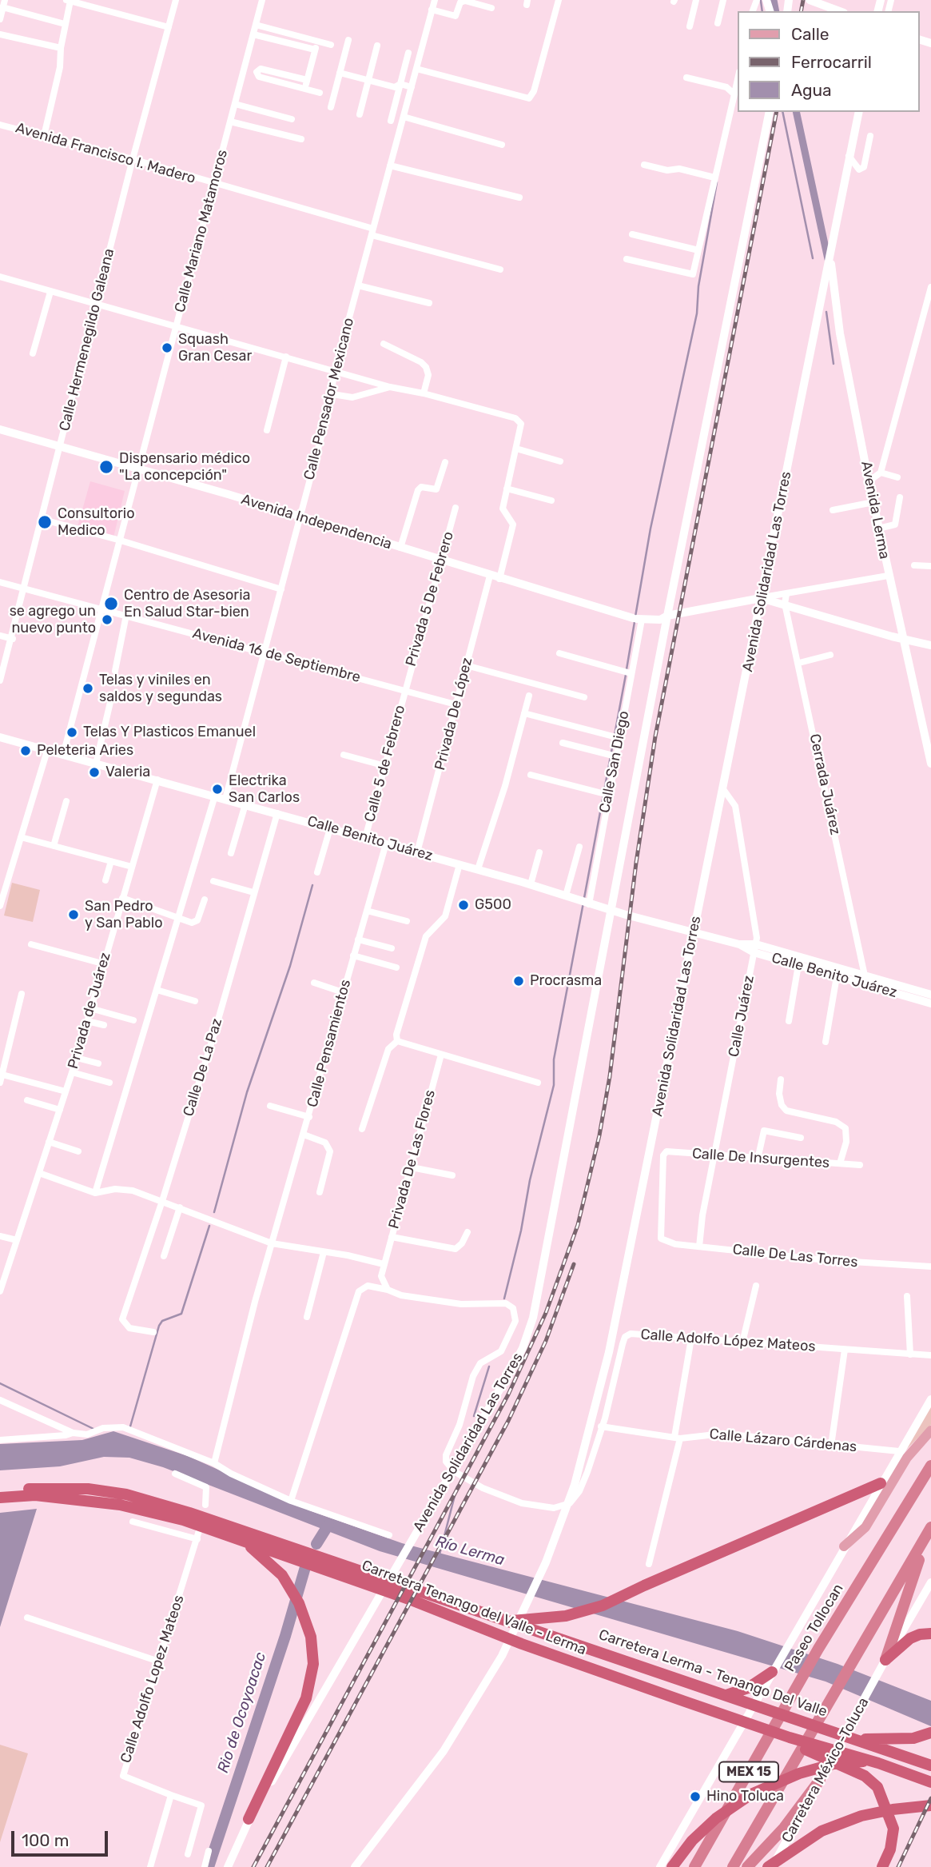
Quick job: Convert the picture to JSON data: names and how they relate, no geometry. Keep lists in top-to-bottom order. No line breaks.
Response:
{"streets":{"highway":["Carretera Tenango del Valle - Lerma","Paseo Tollocan","Carretera Lerma - Tenango Del Valle","MEX 15"],"main road":["Avenida Lerma","Avenida Independencia","Avenida Solidaridad Las Torres","Calle Benito Juárez","Carretera México-Toluca"],"street":["Avenida Francisco I. Madero","Calle Mariano Matamoros","Calle Hermenegildo Galeana","Calle Pensador Mexicano","Privada 5 De Febrero","Avenida 16 de Septiembre","Privada De López","Calle San Diego","Calle 5 de Febrero","Cerrada Juárez","Privada de Juárez","Calle Juárez","Calle Pensamientos","Calle De La Paz","Calle De Insurgentes","Privada De Las Flores","Calle De Las Torres","Calle Adolfo López Mateos","Calle Lázaro Cárdenas","Calle Adolfo Lopez Mateos"]},"crossings":[["Avenida Francisco I. Madero","Calle Mariano Matamoros"],["Avenida Francisco I. Madero","Calle Hermenegildo Galeana"],["Avenida Francisco I. Madero","Calle Pensador Mexicano"],["Calle Mariano Matamoros","Avenida Independencia"],["Calle Mariano Matamoros","Avenida 16 de Septiembre"],["Calle Mariano Matamoros","Privada De López"],["Calle Mariano Matamoros","Calle Benito Juárez"],["Calle Hermenegildo Galeana","Avenida Independencia"],["Calle Hermenegildo Galeana","Avenida 16 de Septiembre"],["Calle Hermenegildo Galeana","Privada De López"],["Calle Pensador Mexicano","Avenida Independencia"],["Calle Pensador Mexicano","Avenida 16 de Septiembre"],["Calle Pensador Mexicano","Privada De López"],["Calle Pensador Mexicano","Calle Benito Juárez"],["Avenida Lerma","Avenida Independencia"],["Avenida Lerma","Avenida Solidaridad Las Torres"],["Avenida Independencia","Avenida Solidaridad Las Torres"],["Avenida Independencia","Privada 5 De Febrero"],["Avenida Independencia","Privada De López"],["Avenida Independencia","Calle San Diego"],["Avenida Independencia","Cerrada Juárez"],["Avenida Solidaridad Las Torres","Calle Benito Juárez"],["Avenida Solidaridad Las Torres","Calle Juárez"],["Privada 5 De Febrero","Avenida 16 de Septiembre"],["Privada 5 De Febrero","Calle 5 de Febrero"],["Avenida 16 de Septiembre","Privada De López"],["Avenida 16 de Septiembre","Calle 5 de Febrero"],["Privada De López","Calle Benito Juárez"],["Calle San Diego","Calle Benito Juárez"],["Calle 5 de Febrero","Calle Benito Juárez"],["Cerrada Juárez","Calle Benito Juárez"],["Calle Benito Juárez","Privada de Juárez"],["Calle Benito Juárez","Calle Juárez"],["Calle Benito Juárez","Calle Pensamientos"],["Calle Benito Juárez","Calle De La Paz"],["Calle Juárez","Calle De Insurgentes"],["Calle Juárez","Calle De Las Torres"],["Calle De Insurgentes","Calle De Las Torres"],["Calle Adolfo López Mateos","Calle Lázaro Cárdenas"]],"water":["Río Lerma","Rio de Ocoyoacac"],"places":["Squash Gran Cesar","Dispensario médico \"La concepción\"","Consultorio Medico","Centro de Asesoria En Salud Star-bien","se agrego un nuevo punto","Telas y viniles en saldos y segundas","Telas Y Plasticos Emanuel","Peleteria Aries","Valeria","Electrika San Carlos","G500","San Pedro y San Pablo","Procrasma","Hino Toluca"],"legend":["Calle","Ferrocarril","Agua"],"scale_bar":"100 m"}
